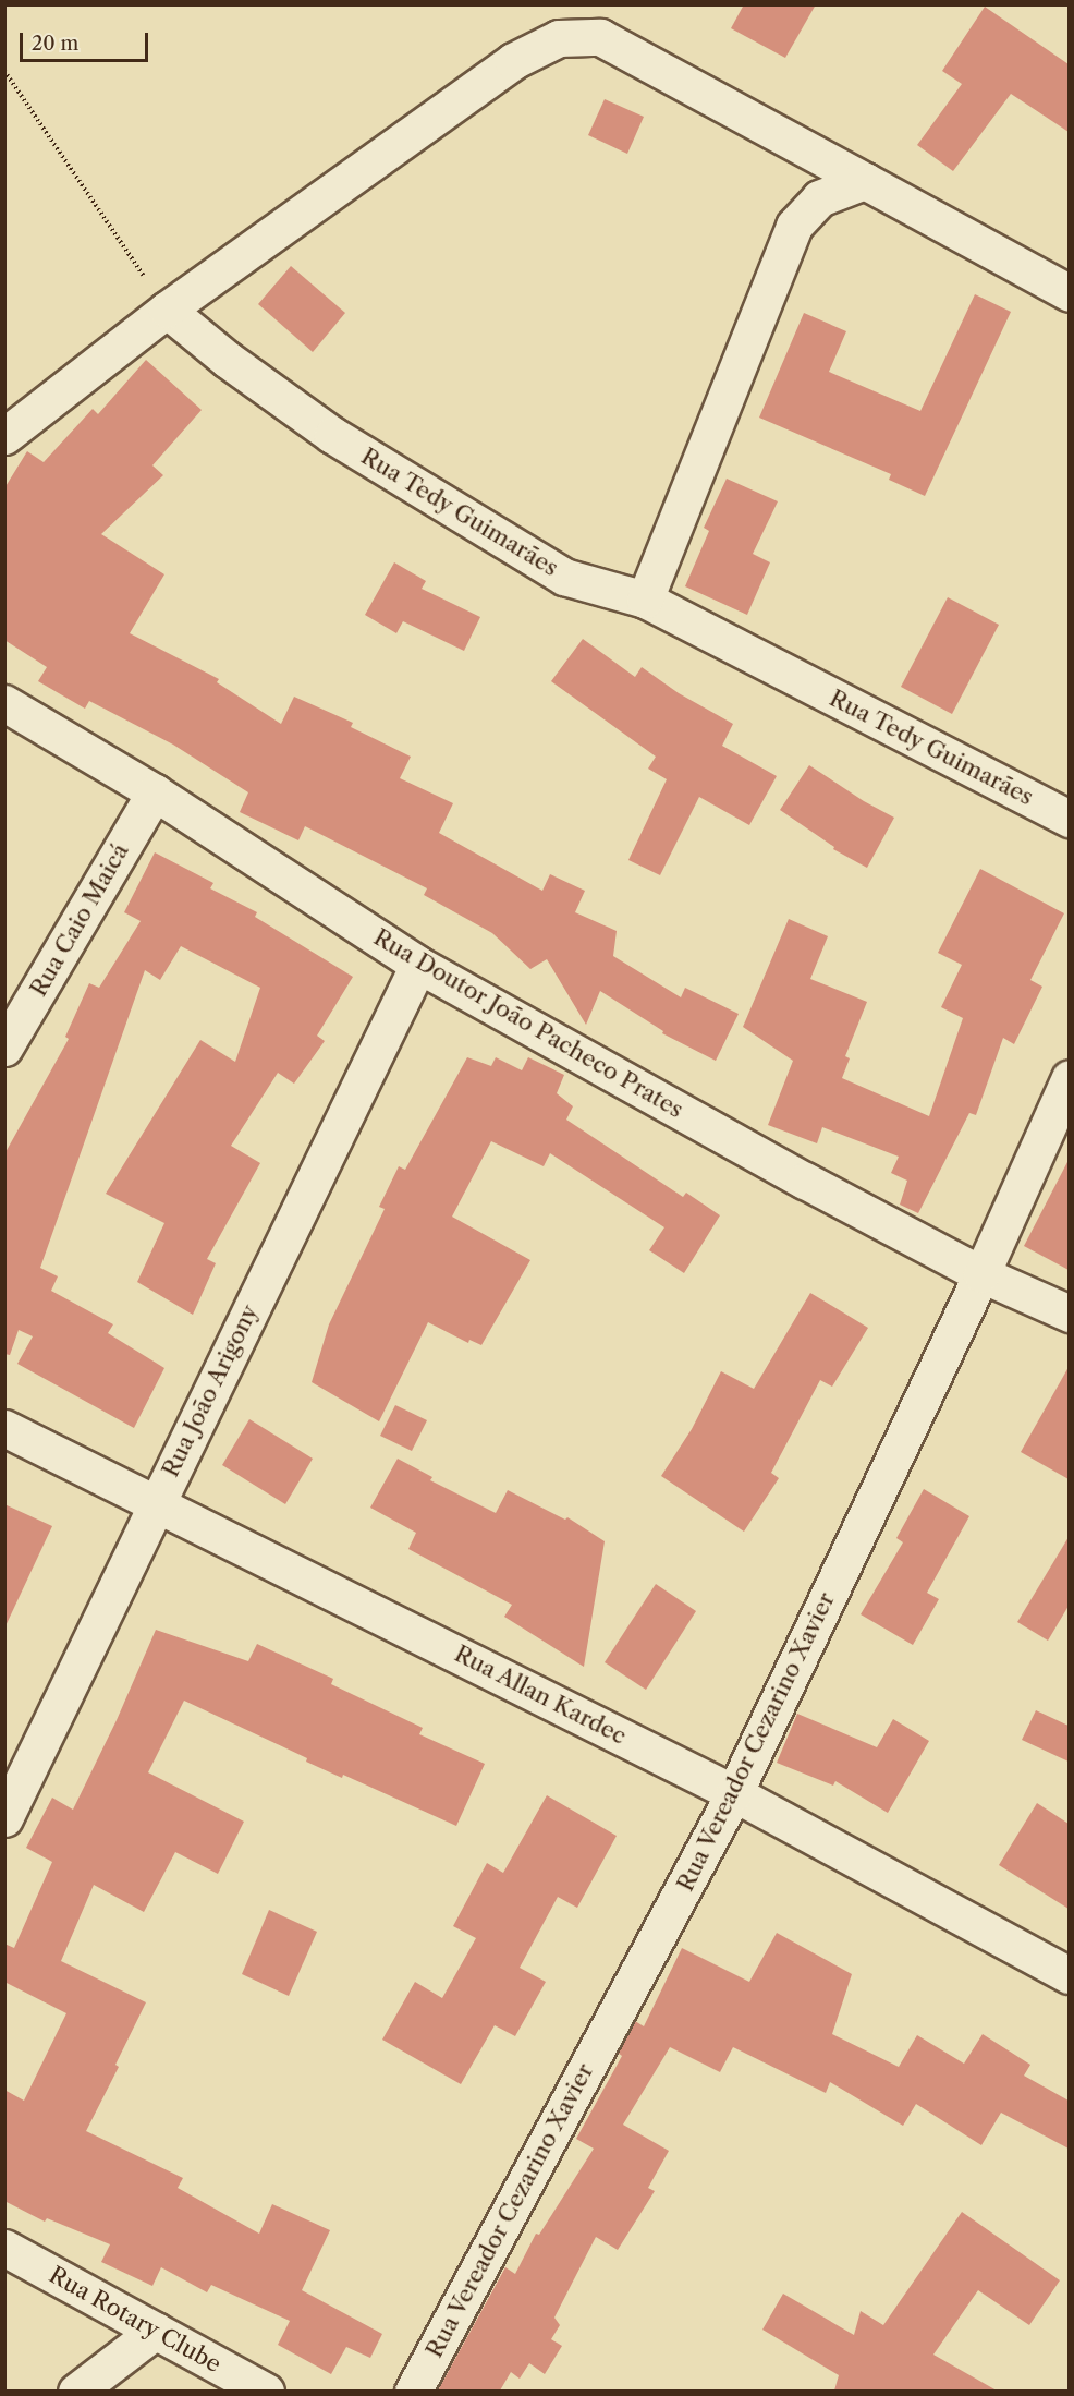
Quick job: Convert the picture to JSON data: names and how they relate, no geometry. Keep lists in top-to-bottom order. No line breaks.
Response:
{"streets":{"street":["Rua Tedy Guimarães","Rua Caio Maicá","Rua Doutor João Pacheco Prates","Rua João Arigony","Rua Allan Kardec","Rua Vereador Cezarino Xavier","Rua Rotary Clube"]},"crossings":[["Rua Caio Maicá","Rua Doutor João Pacheco Prates"],["Rua Doutor João Pacheco Prates","Rua João Arigony"],["Rua Doutor João Pacheco Prates","Rua Vereador Cezarino Xavier"],["Rua João Arigony","Rua Allan Kardec"],["Rua Allan Kardec","Rua Vereador Cezarino Xavier"]],"scale_bar":"20 m"}
